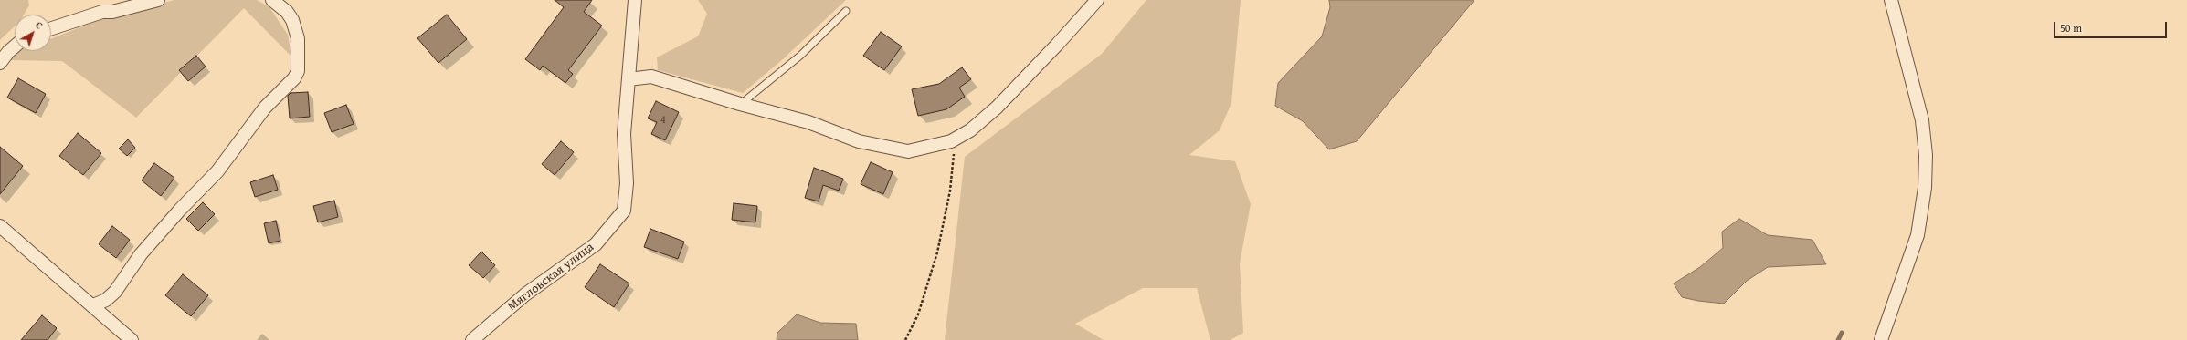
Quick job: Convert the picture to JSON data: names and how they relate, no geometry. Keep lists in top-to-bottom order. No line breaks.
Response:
{"streets":{"street":["Мягловская улица"]},"house_numbers":["4"],"scale_bar":"50 m","north":"top right"}
